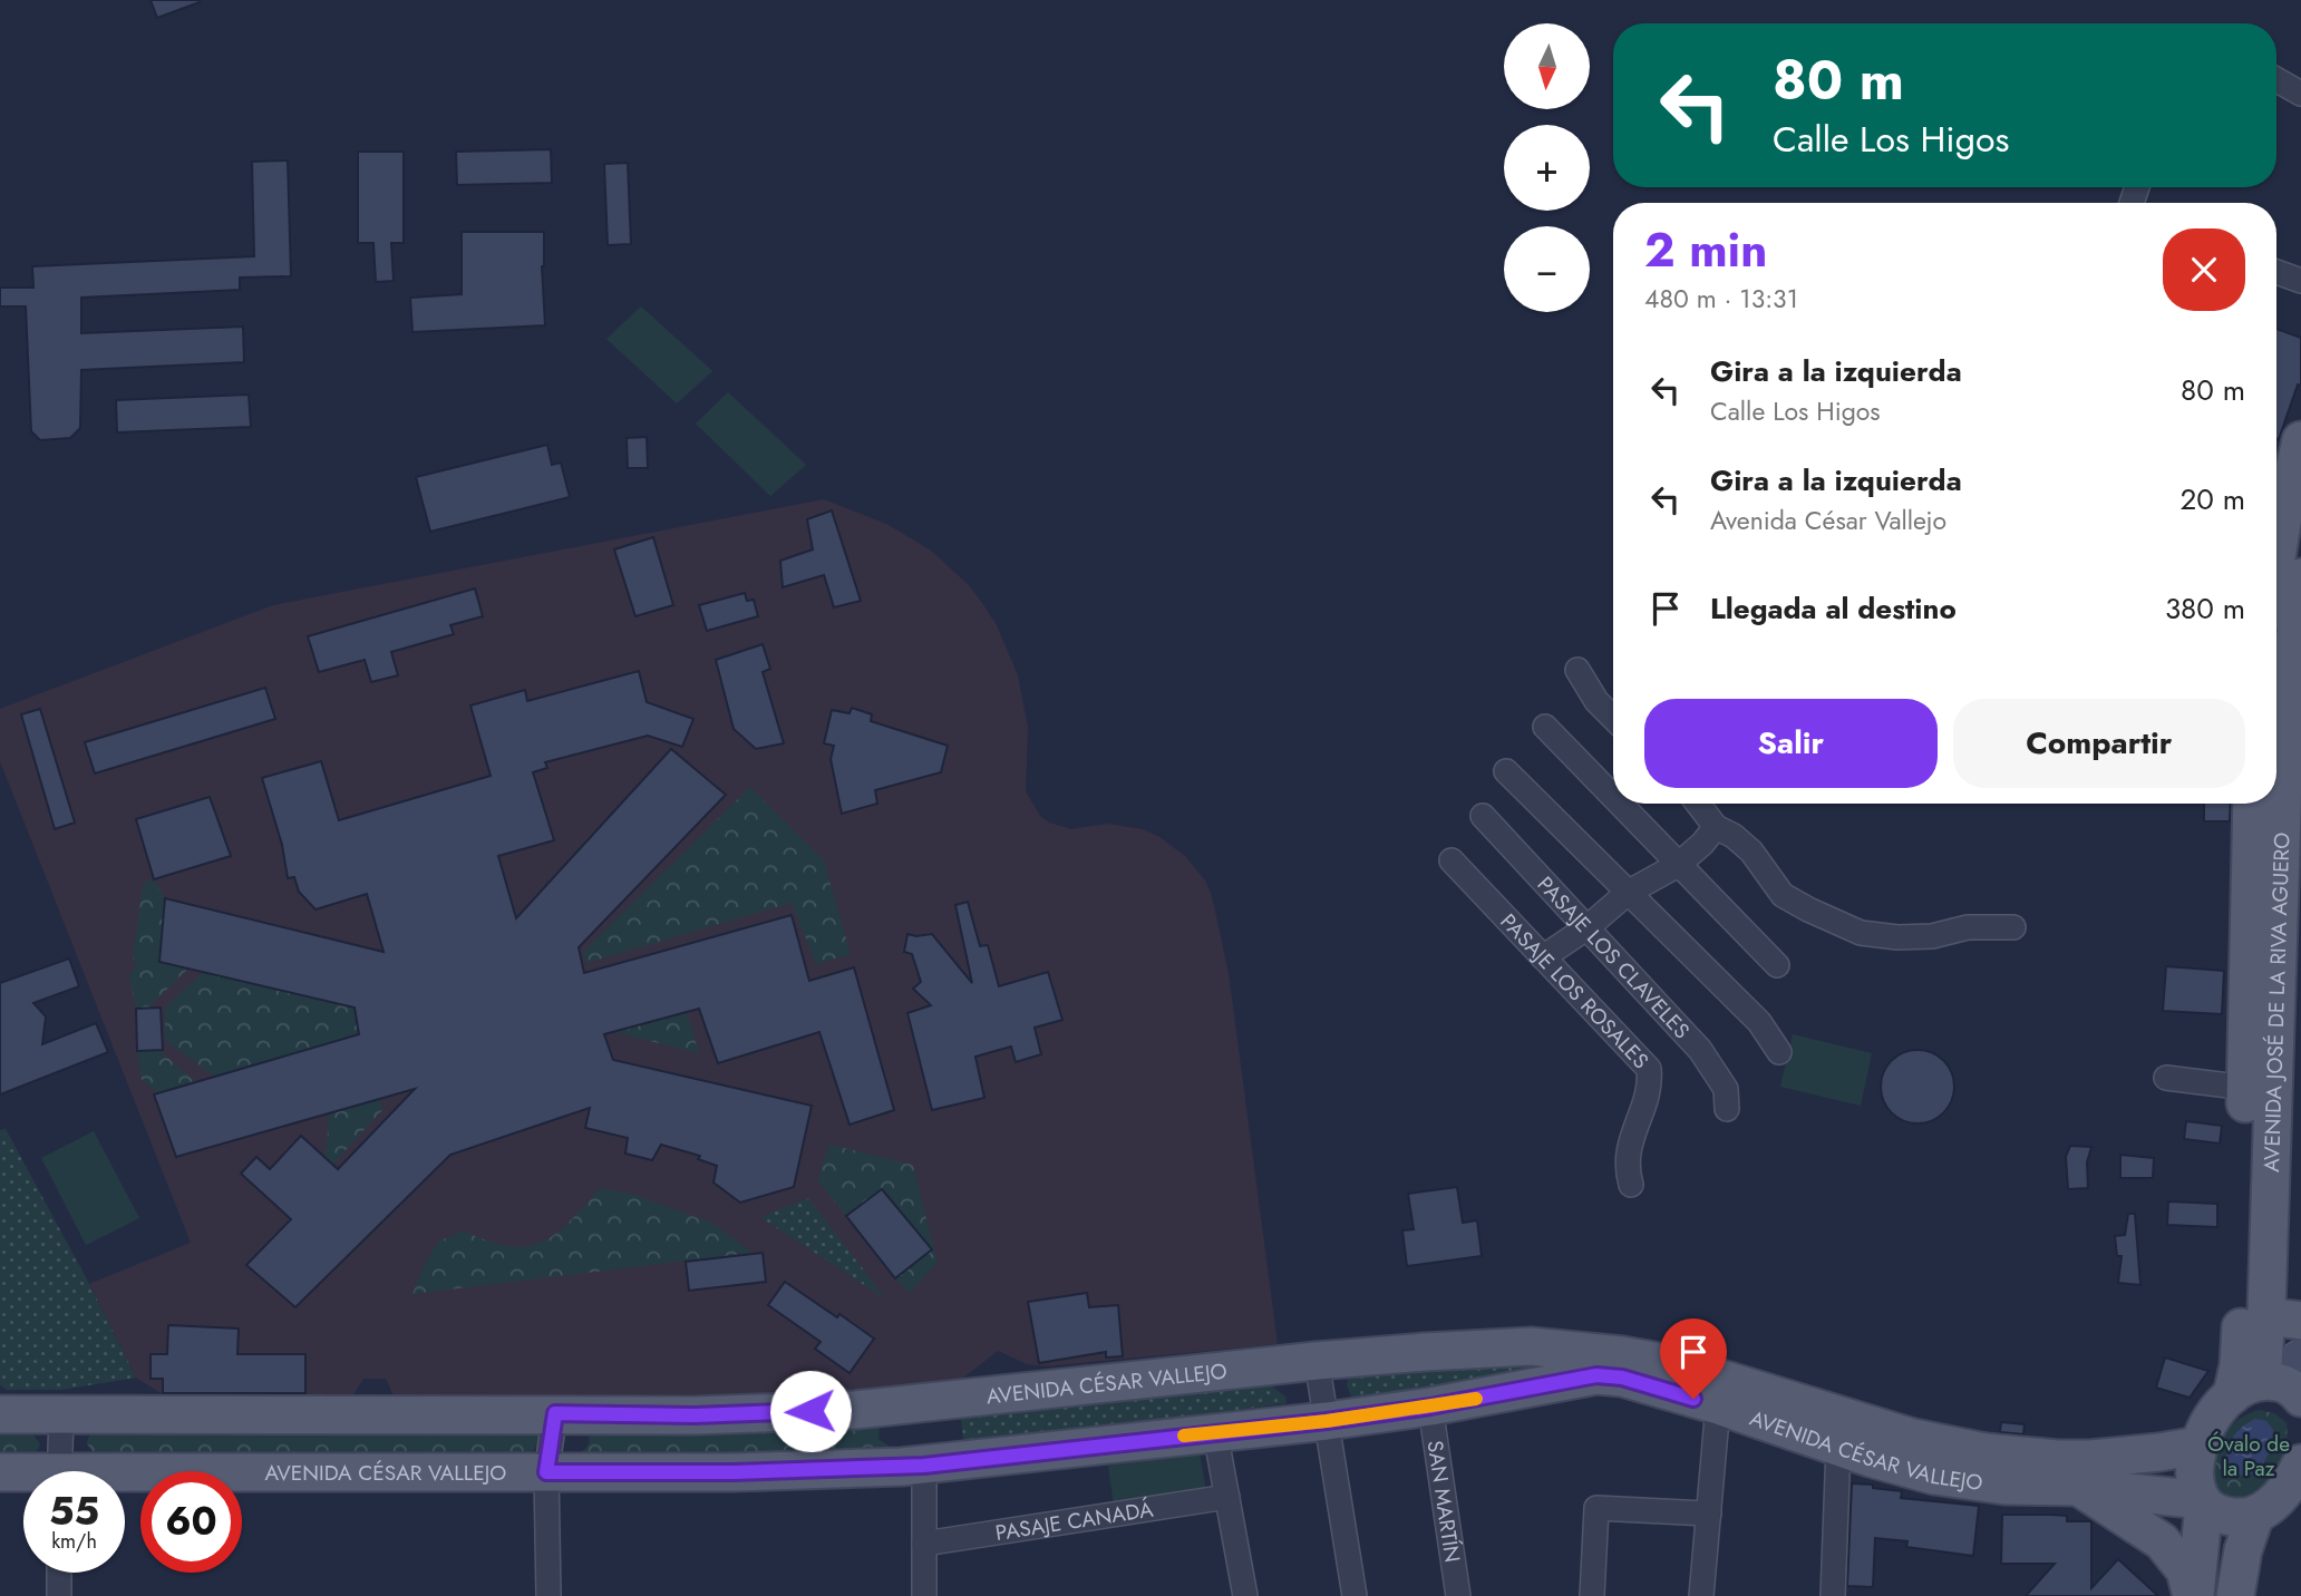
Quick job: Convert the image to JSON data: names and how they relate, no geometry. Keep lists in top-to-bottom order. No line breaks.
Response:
{"streets":{"main road":["AVENIDA JOSÉ DE LA RIVA AGUERO","AVENIDA CÉSAR VALLEJO"],"street":["PASAJE LOS CLAVELES","PASAJE LOS ROSALES","SAN MARTÍN","PASAJE CANADÁ"]},"crossings":[["AVENIDA CÉSAR VALLEJO","SAN MARTÍN"]],"parks":["Óvalo de la Paz"],"north":"bottom","page":{"map_buttons":["+","−"],"turn":["80 m","Calle Los Higos"],"heading":["2 min","480 m · 13:31"],"list":[{"name":"Gira a la izquierda","note":"Calle Los Higos","value":"80 m"},{"name":"Gira a la izquierda","note":"Avenida César Vallejo","value":"20 m"},{"name":"Llegada al destino","value":"380 m"}],"buttons":["Salir","Compartir"],"speed":"55 km/h","limit":"60"}}
